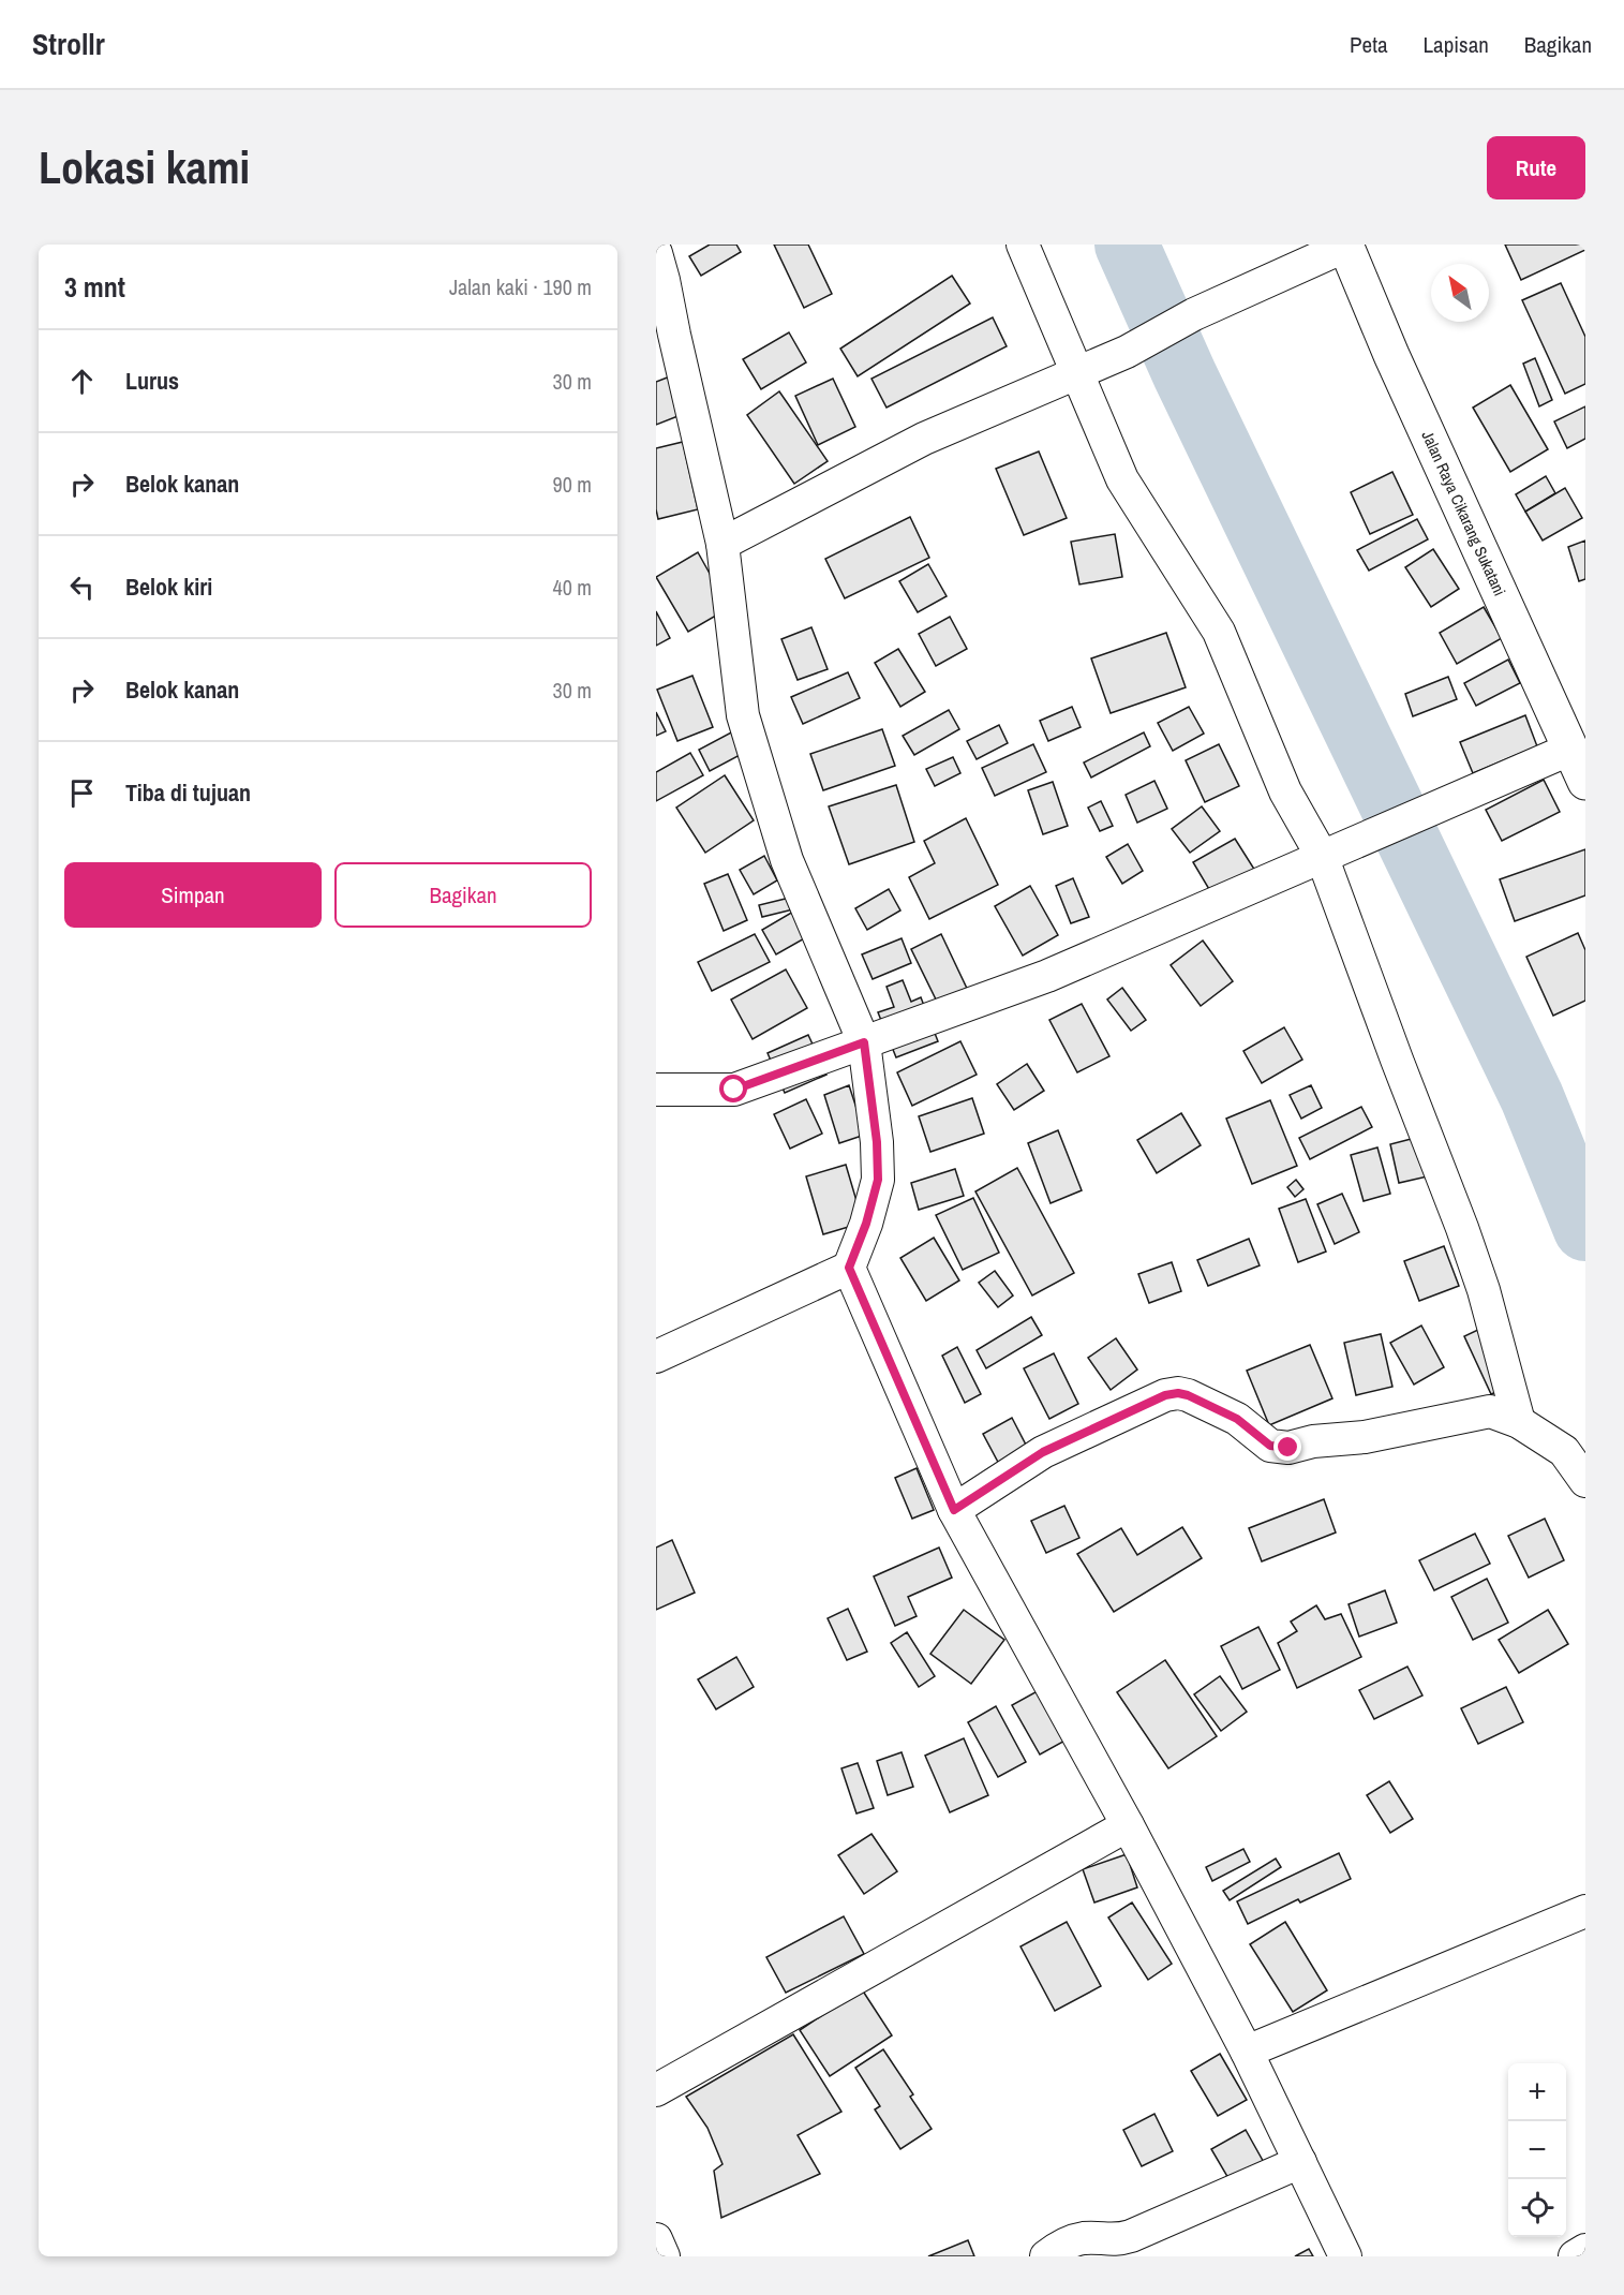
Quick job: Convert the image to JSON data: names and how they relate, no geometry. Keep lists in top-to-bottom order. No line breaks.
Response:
{"streets":{"main road":["Jalan Raya Cikarang Sukatani"]},"north":"top left","page":{"header":"Strollr","nav":["Peta","Lapisan","Bagikan"],"buttons":["Rute",["Simpan","Bagikan"]],"title":"Lokasi kami","heading":["3 mnt","Jalan kaki · 190 m"],"list":[["Lurus","30 m"],["Belok kanan","90 m"],["Belok kiri","40 m"],["Belok kanan","30 m"],"Tiba di tujuan"],"map_buttons":["+","−"]}}
